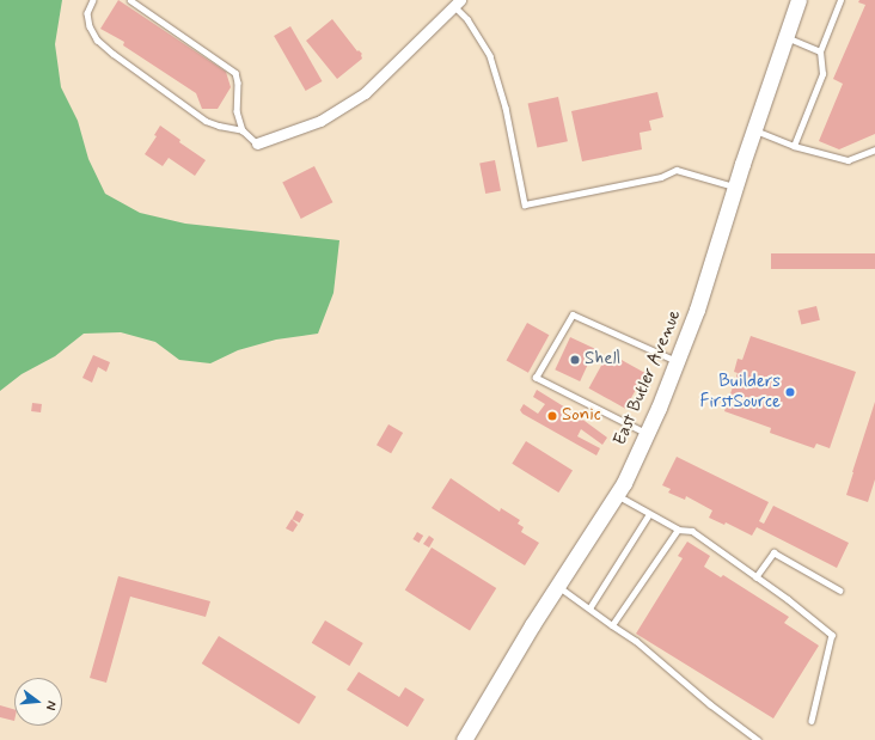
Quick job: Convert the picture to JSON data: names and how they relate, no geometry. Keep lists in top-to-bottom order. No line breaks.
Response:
{"streets":{"main road":["East Butler Avenue"]},"places":["Shell","Builders FirstSource","Sonic"],"north":"right"}
